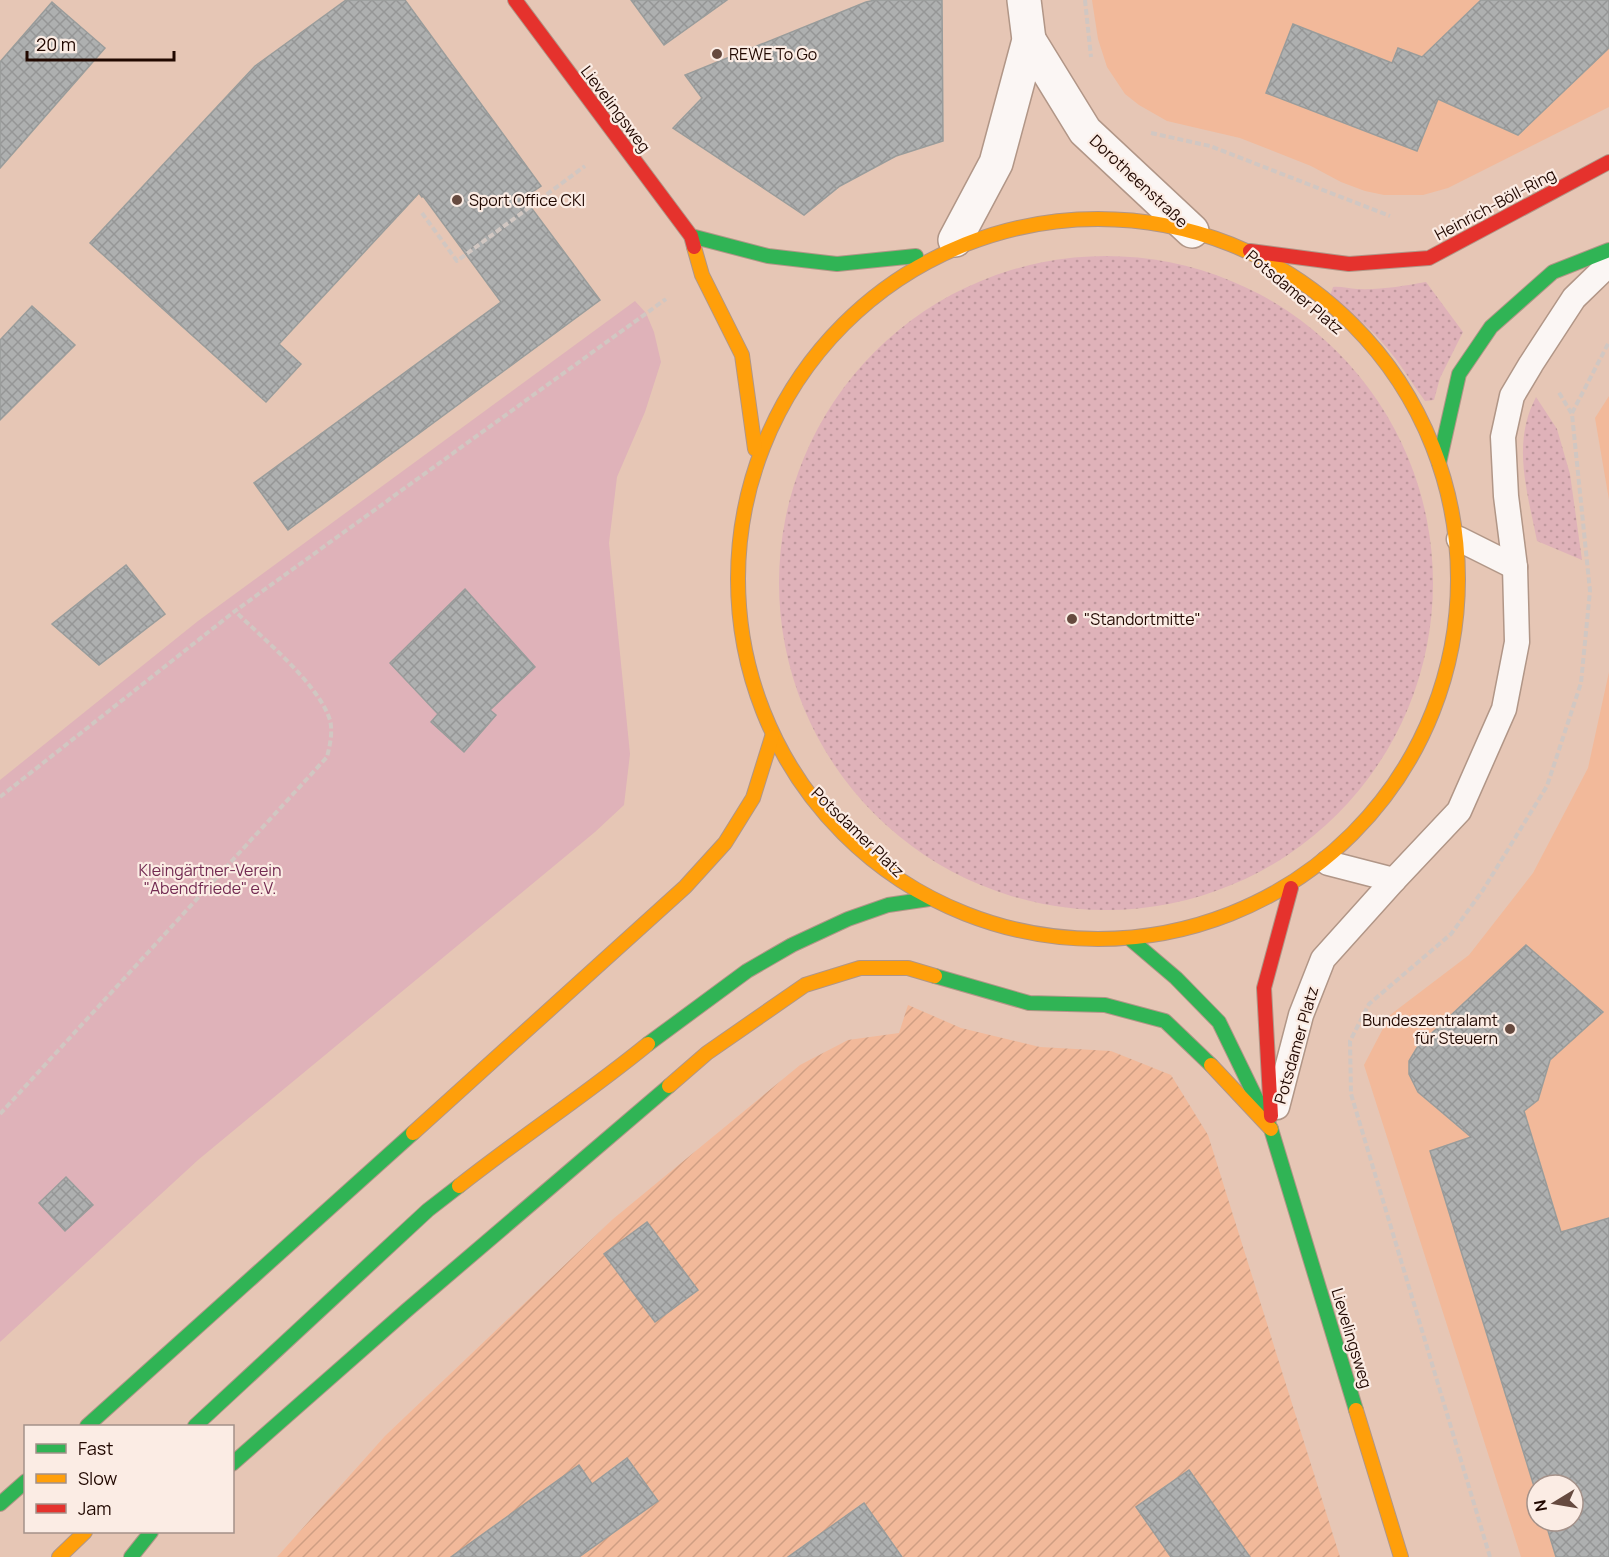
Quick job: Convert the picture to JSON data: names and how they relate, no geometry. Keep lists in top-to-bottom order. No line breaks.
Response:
{"streets":{"main road":["Lievelingsweg","Heinrich-Böll-Ring","Potsdamer Platz"],"street":["Dorotheenstraße"]},"crossings":[["Lievelingsweg","Potsdamer Platz"],["Dorotheenstraße","Potsdamer Platz"],["Heinrich-Böll-Ring","Potsdamer Platz"]],"parks":["Kleingärtner-Verein \"Abendfriede\" e.V."],"places":["REWE To Go","Sport Office CKI","\"Standortmitte\"","Bundeszentralamt für Steuern"],"legend":["Fast","Slow","Jam"],"scale_bar":"20 m","north":"left"}
